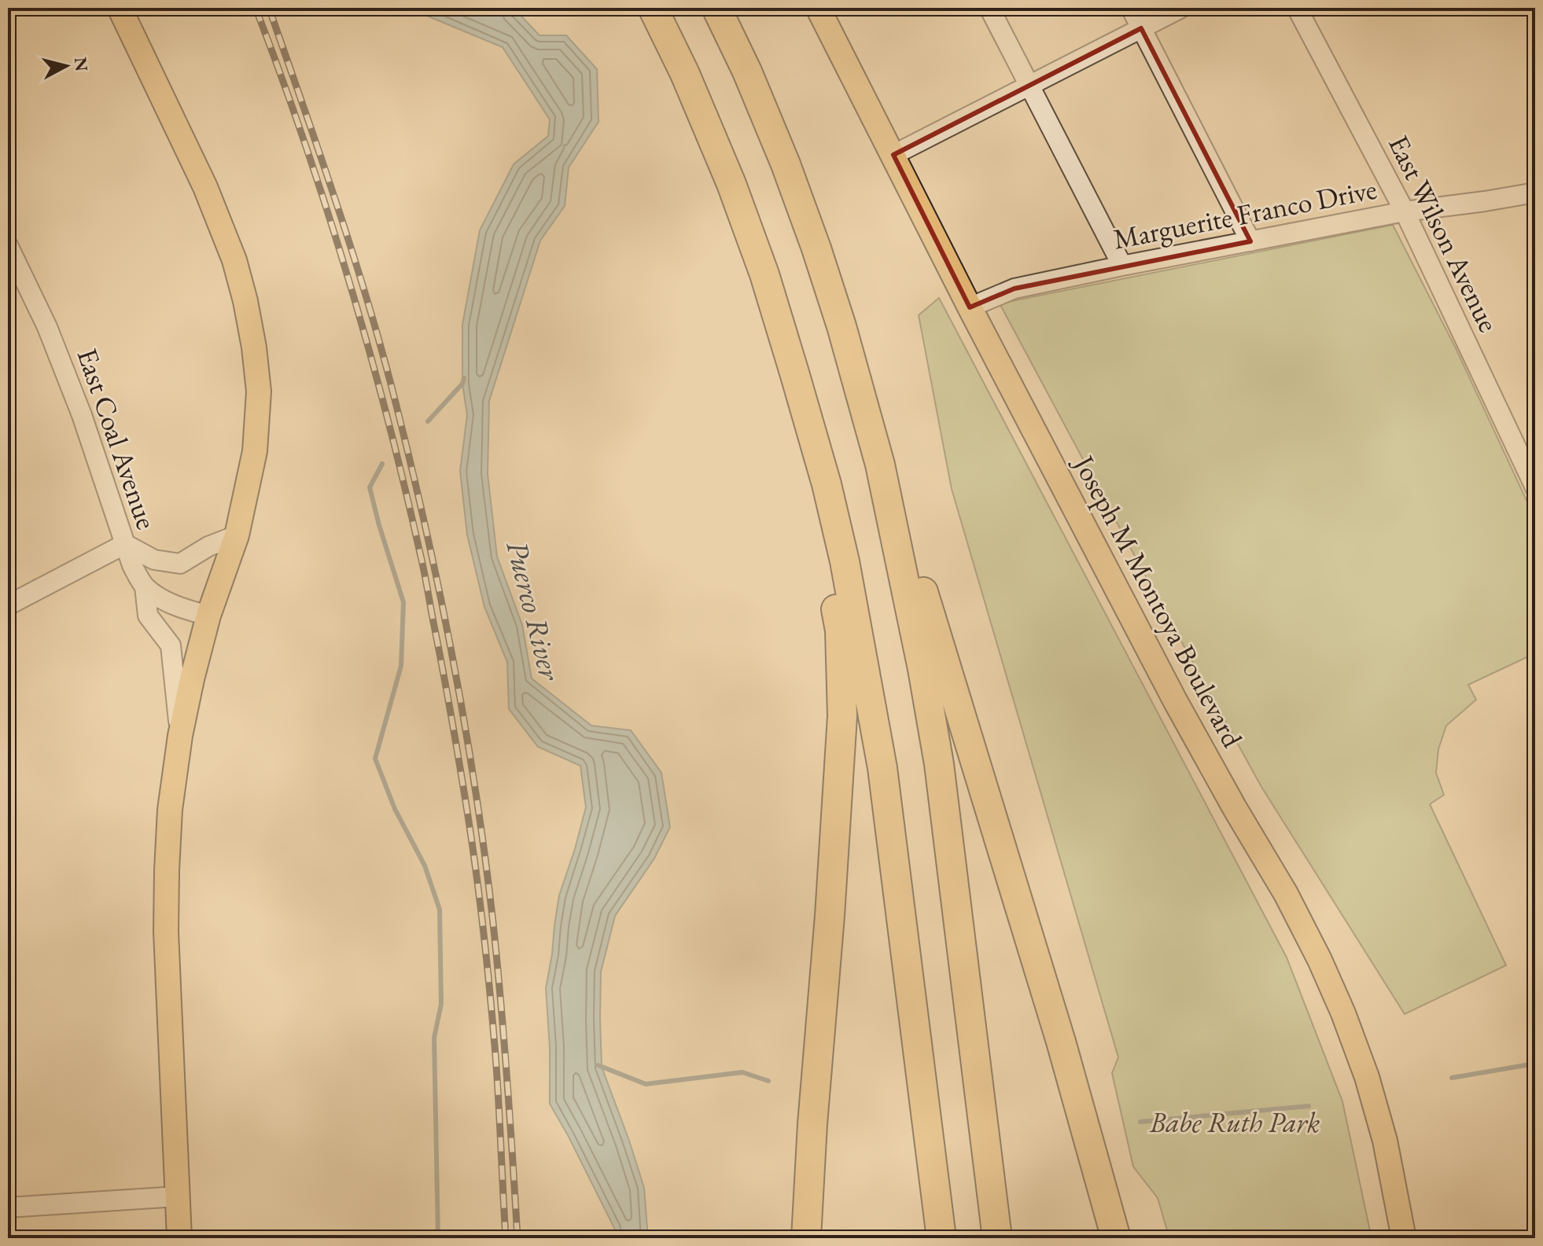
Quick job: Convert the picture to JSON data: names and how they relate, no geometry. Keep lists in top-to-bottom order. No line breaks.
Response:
{"streets":{"main road":["Joseph M Montoya Boulevard"],"street":["Marguerite Franco Drive","East Wilson Avenue","East Coal Avenue"]},"crossings":[["Marguerite Franco Drive","East Wilson Avenue"],["Marguerite Franco Drive","Joseph M Montoya Boulevard"]],"water":["Puerco River"],"parks":["Babe Ruth Park"],"north":"right"}
